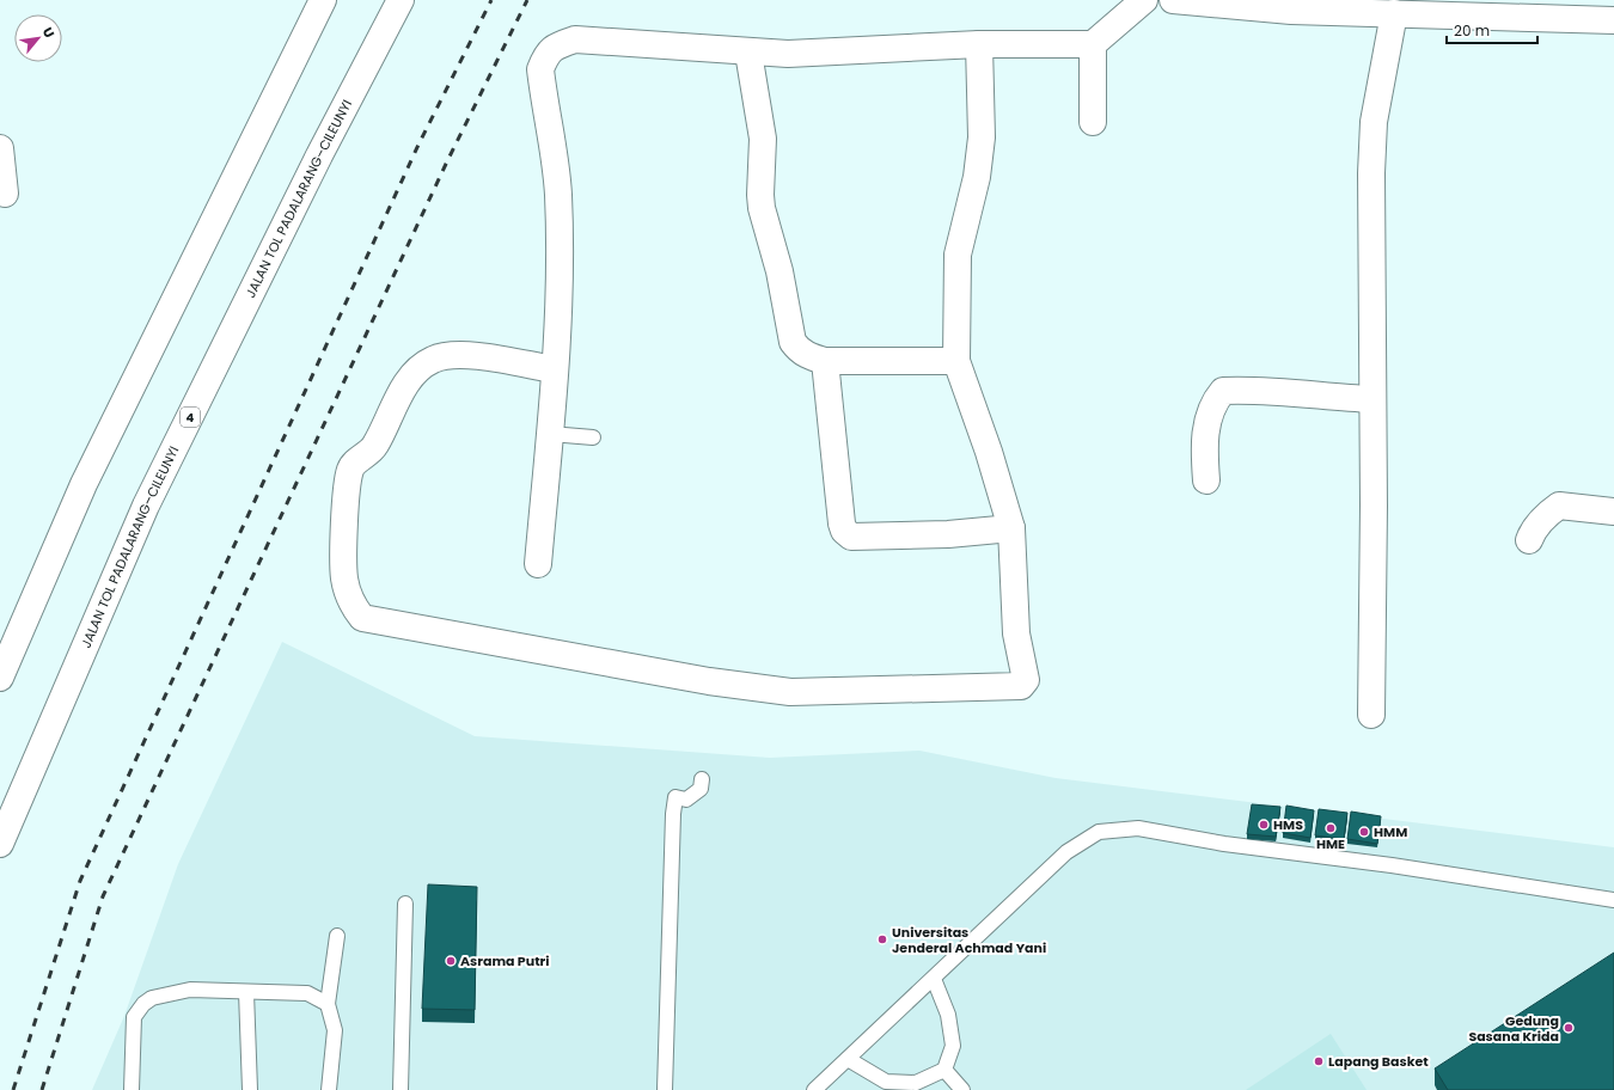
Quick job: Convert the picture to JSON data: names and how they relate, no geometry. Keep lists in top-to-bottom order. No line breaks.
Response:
{"streets":{"main road":["JALAN TOL PADALARANG–CILEUNYI","4"]},"places":["HMS","HME","HMM","Universitas Jenderal Achmad Yani","Asrama Putri","Gedung Sasana Krida","Lapang Basket"],"scale_bar":"20 m","north":"top right"}
